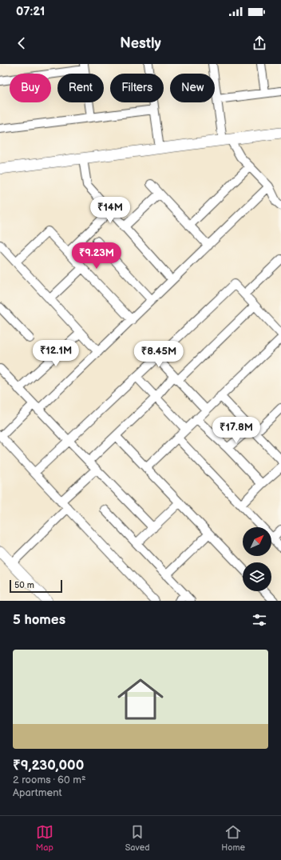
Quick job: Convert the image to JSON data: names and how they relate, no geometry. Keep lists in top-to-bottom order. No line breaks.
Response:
{"scale_bar":"50 m","north":"top right","page":{"status":"07:21","header":"Nestly","chip":["Buy","Rent","Filters","New"],"price":["₹14M","₹9.23M","₹12.1M","₹8.45M","₹17.8M"],"scale":"50 m","heading":"5 homes","list":[{"name":"₹9,230,000","note":"2 rooms · 60 m² · Apartment"}],"tabs":["Map","Saved","Home"]}}
